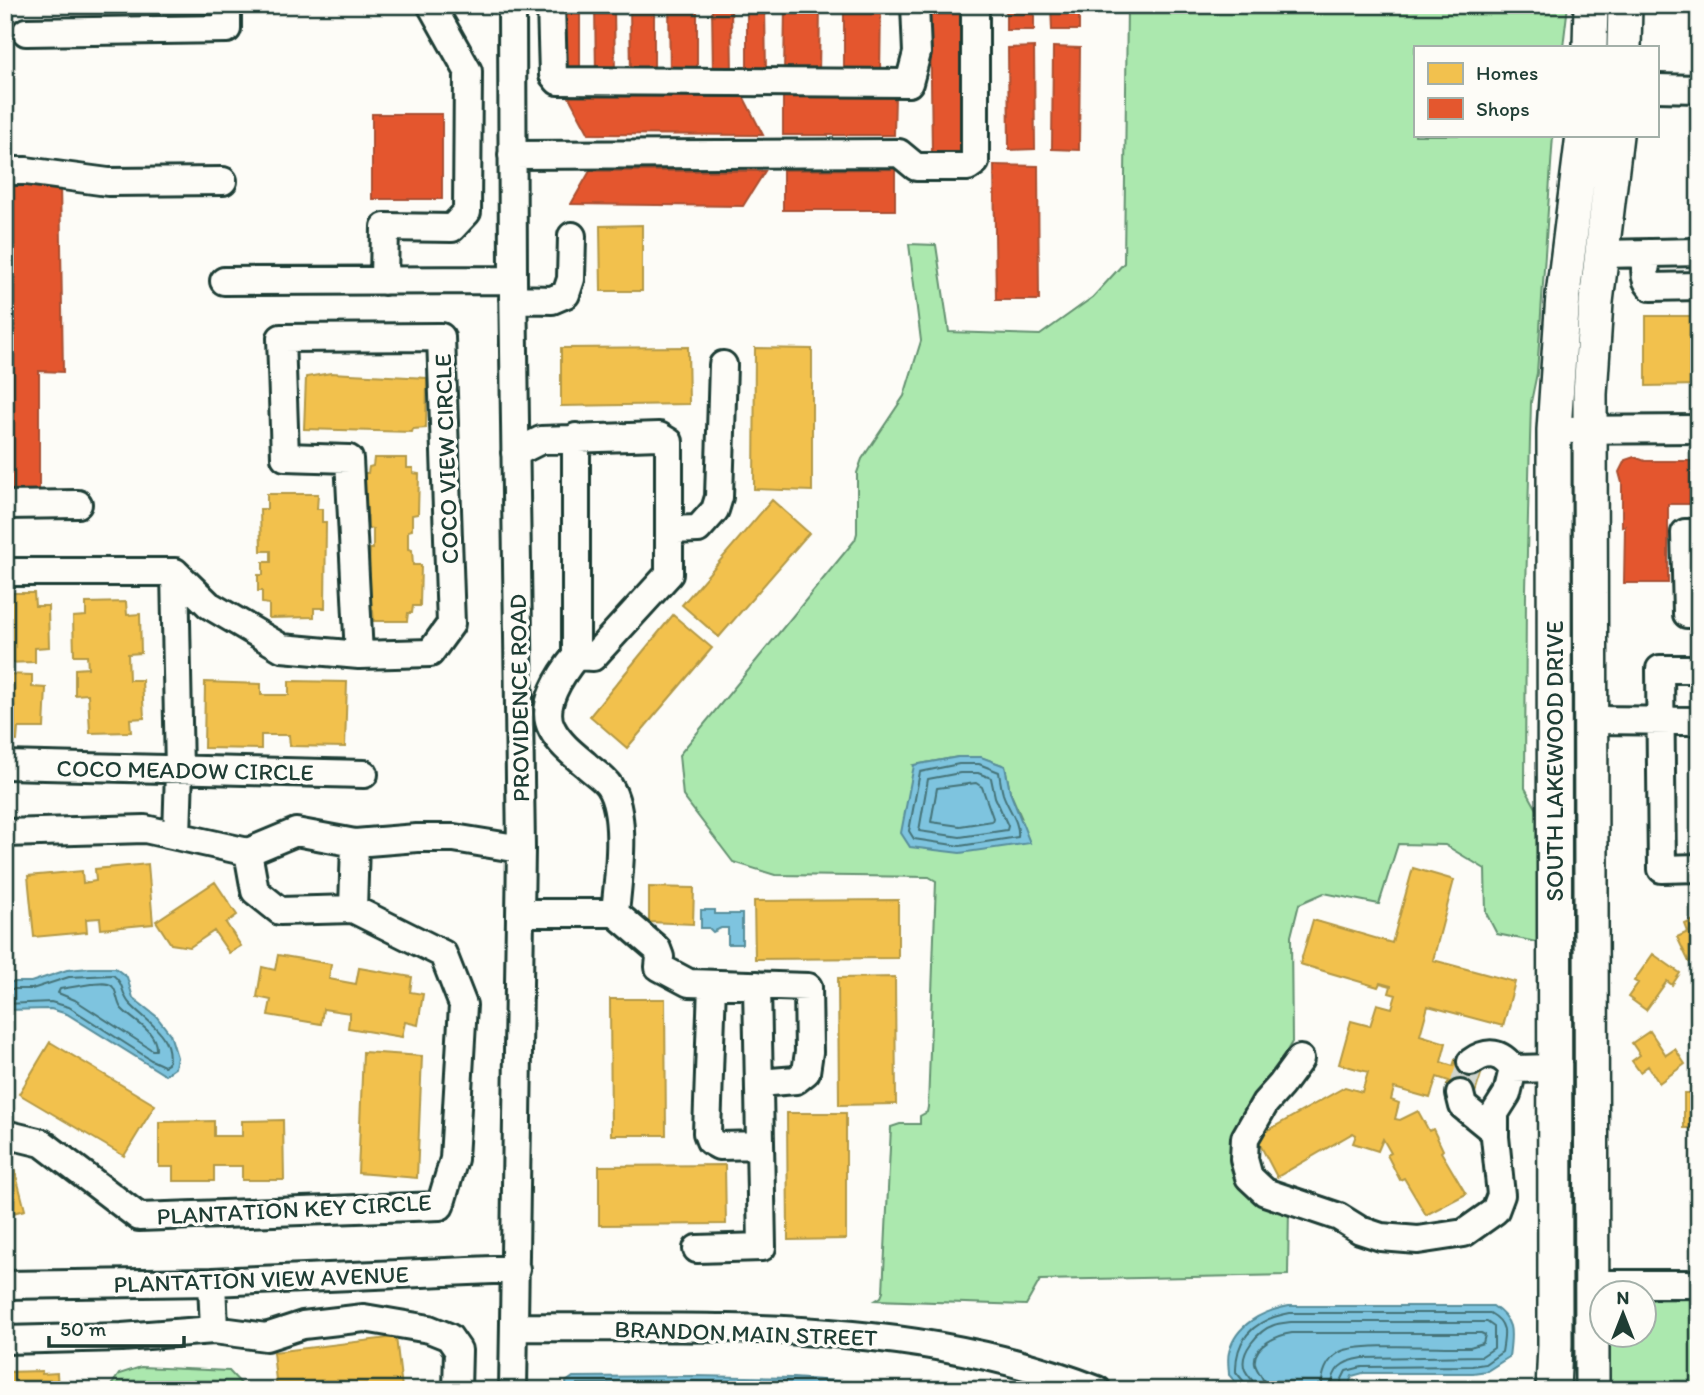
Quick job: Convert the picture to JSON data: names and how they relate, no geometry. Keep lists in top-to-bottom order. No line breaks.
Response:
{"streets":{"main road":["SOUTH LAKEWOOD DRIVE"],"street":["COCO VIEW CIRCLE","PROVIDENCE ROAD","COCO MEADOW CIRCLE","PLANTATION KEY CIRCLE","PLANTATION VIEW AVENUE","BRANDON MAIN STREET"]},"crossings":[["PROVIDENCE ROAD","PLANTATION VIEW AVENUE"],["PROVIDENCE ROAD","BRANDON MAIN STREET"]],"legend":["Homes","Shops"],"scale_bar":"50 m","north":"top"}
